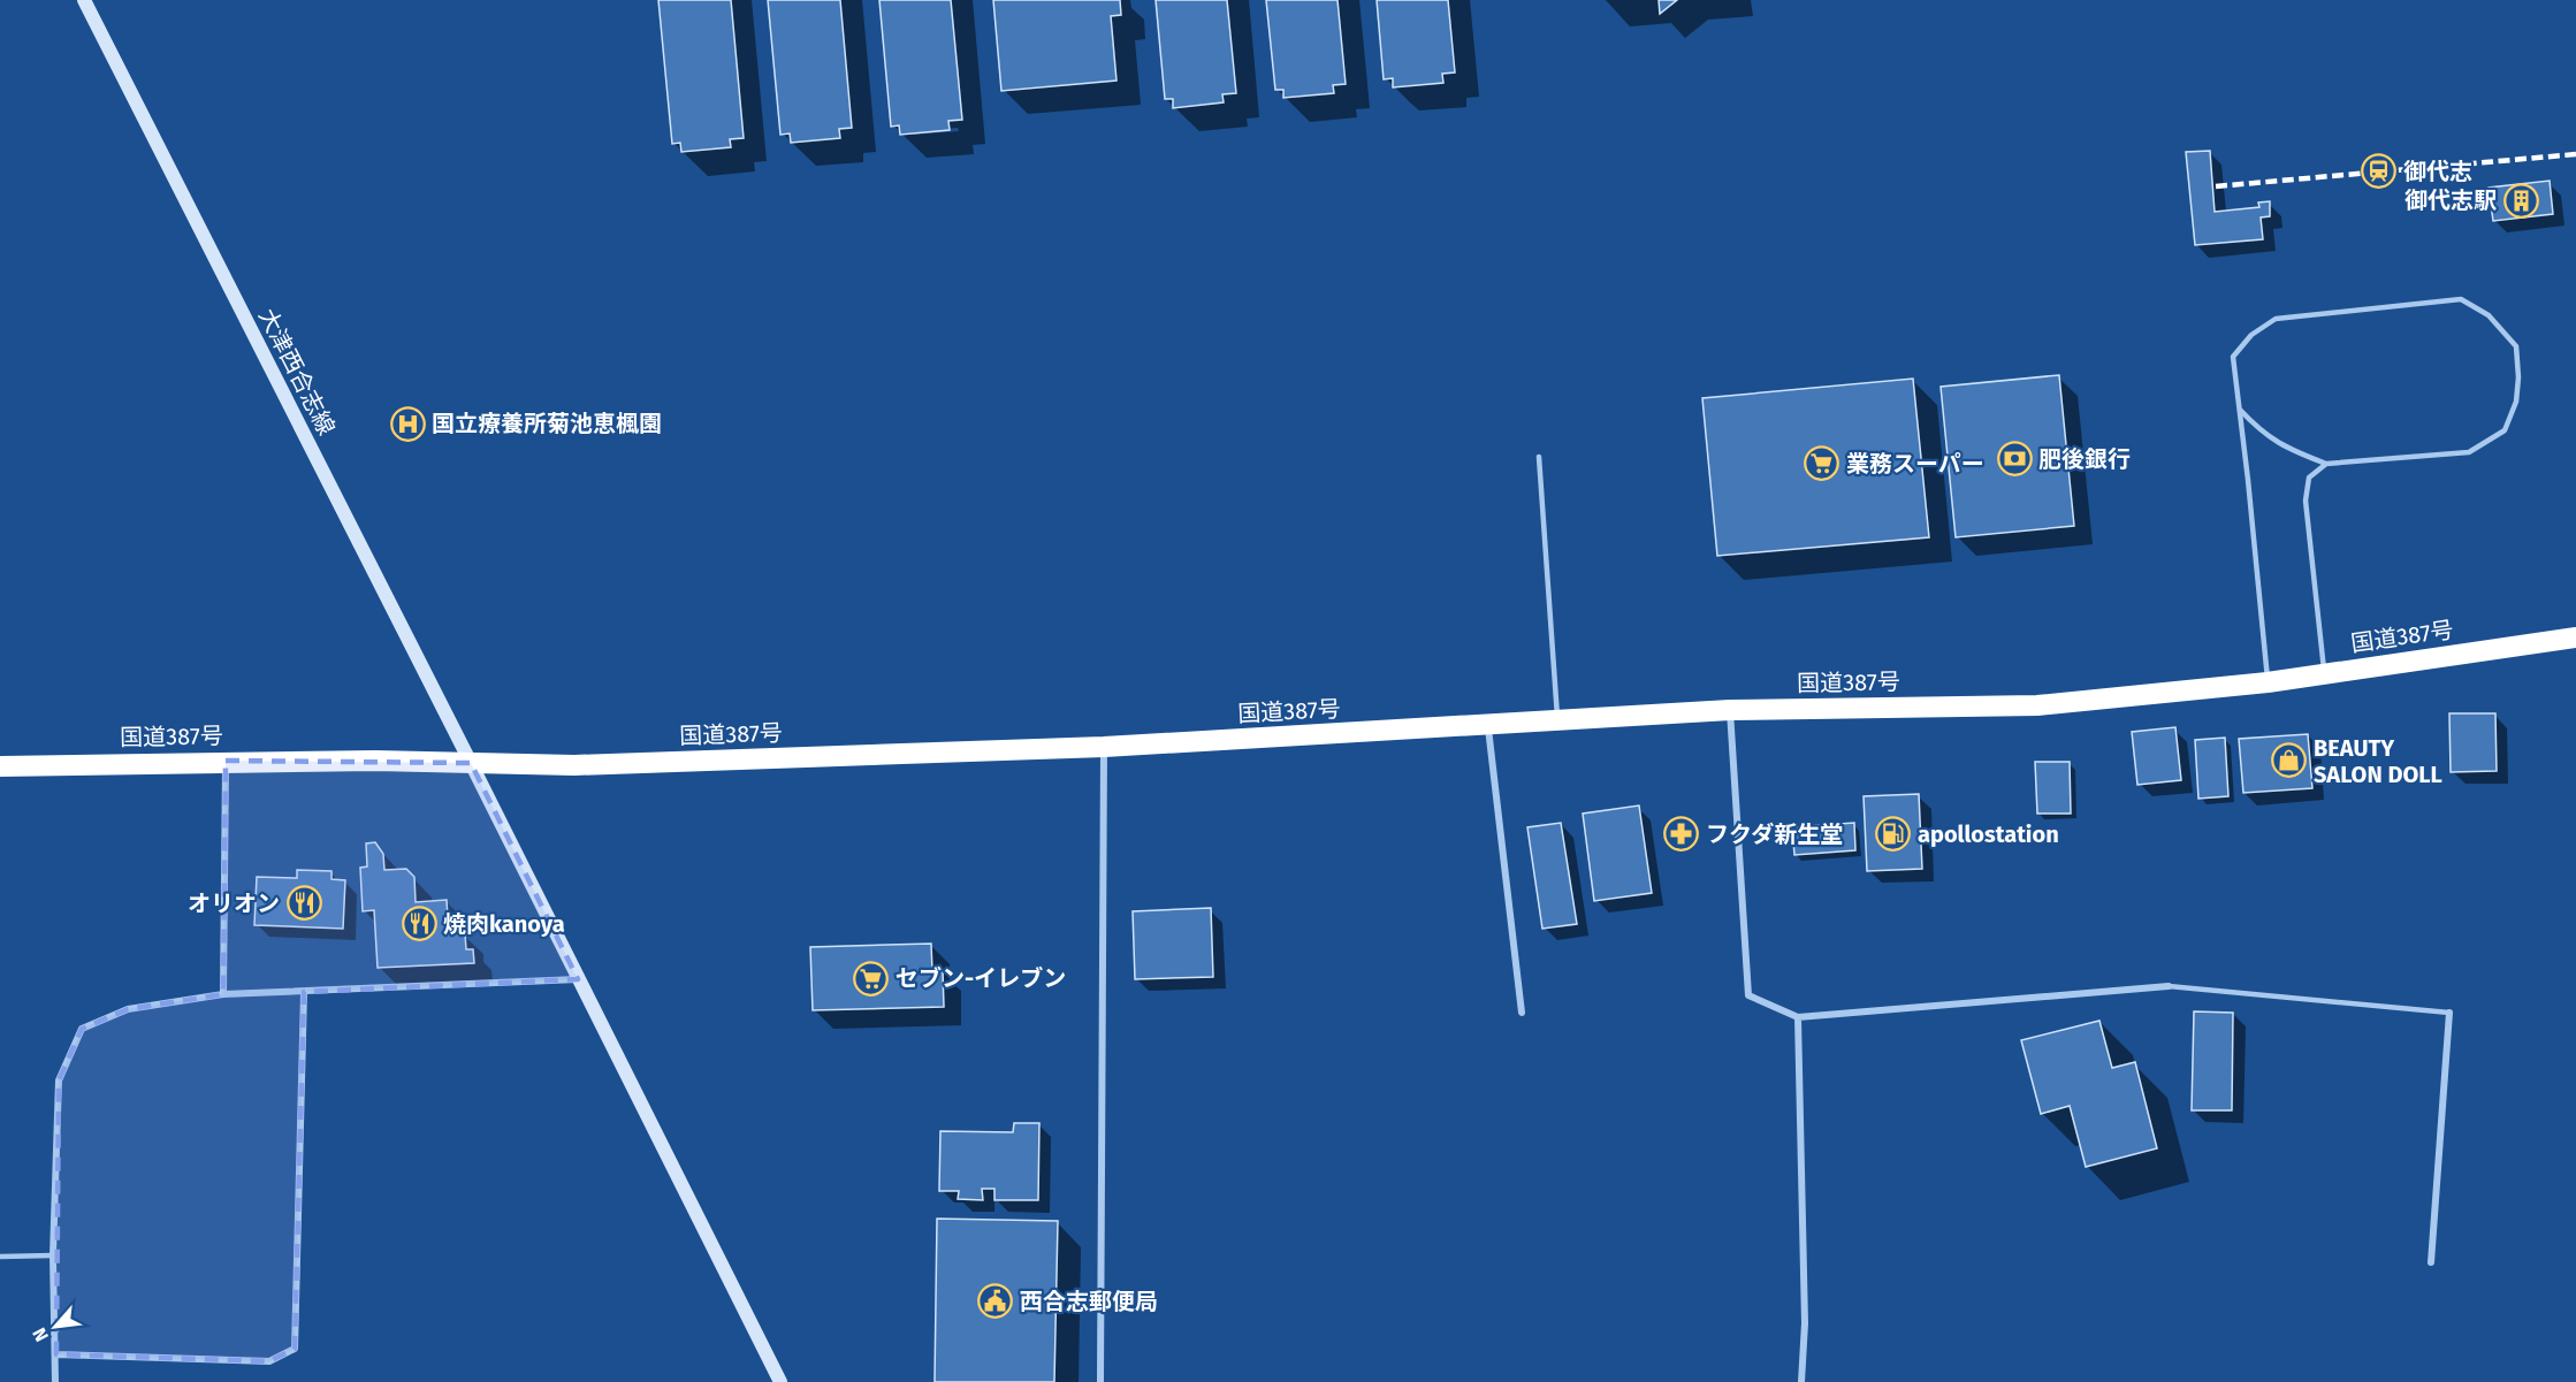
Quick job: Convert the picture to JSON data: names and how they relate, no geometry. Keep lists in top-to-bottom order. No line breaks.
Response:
{"streets":{"highway":["国道387号"],"main road":["大津西合志線"]},"crossings":[["大津西合志線","国道387号"]],"places":{"station":["御代志"],"building":["御代志駅"],"hospital":["国立療養所菊池恵楓園"],"bank":["肥後銀行"],"supermarket":["業務スーパー","セブン-イレブン"],"shop":["BEAUTY SALON DOLL"],"pharmacy":["フクダ新生堂"],"fuel station":["apollostation"],"restaurant":["オリオン","焼肉kanoya"],"public building":["西合志郵便局"]},"north":"bottom left"}
